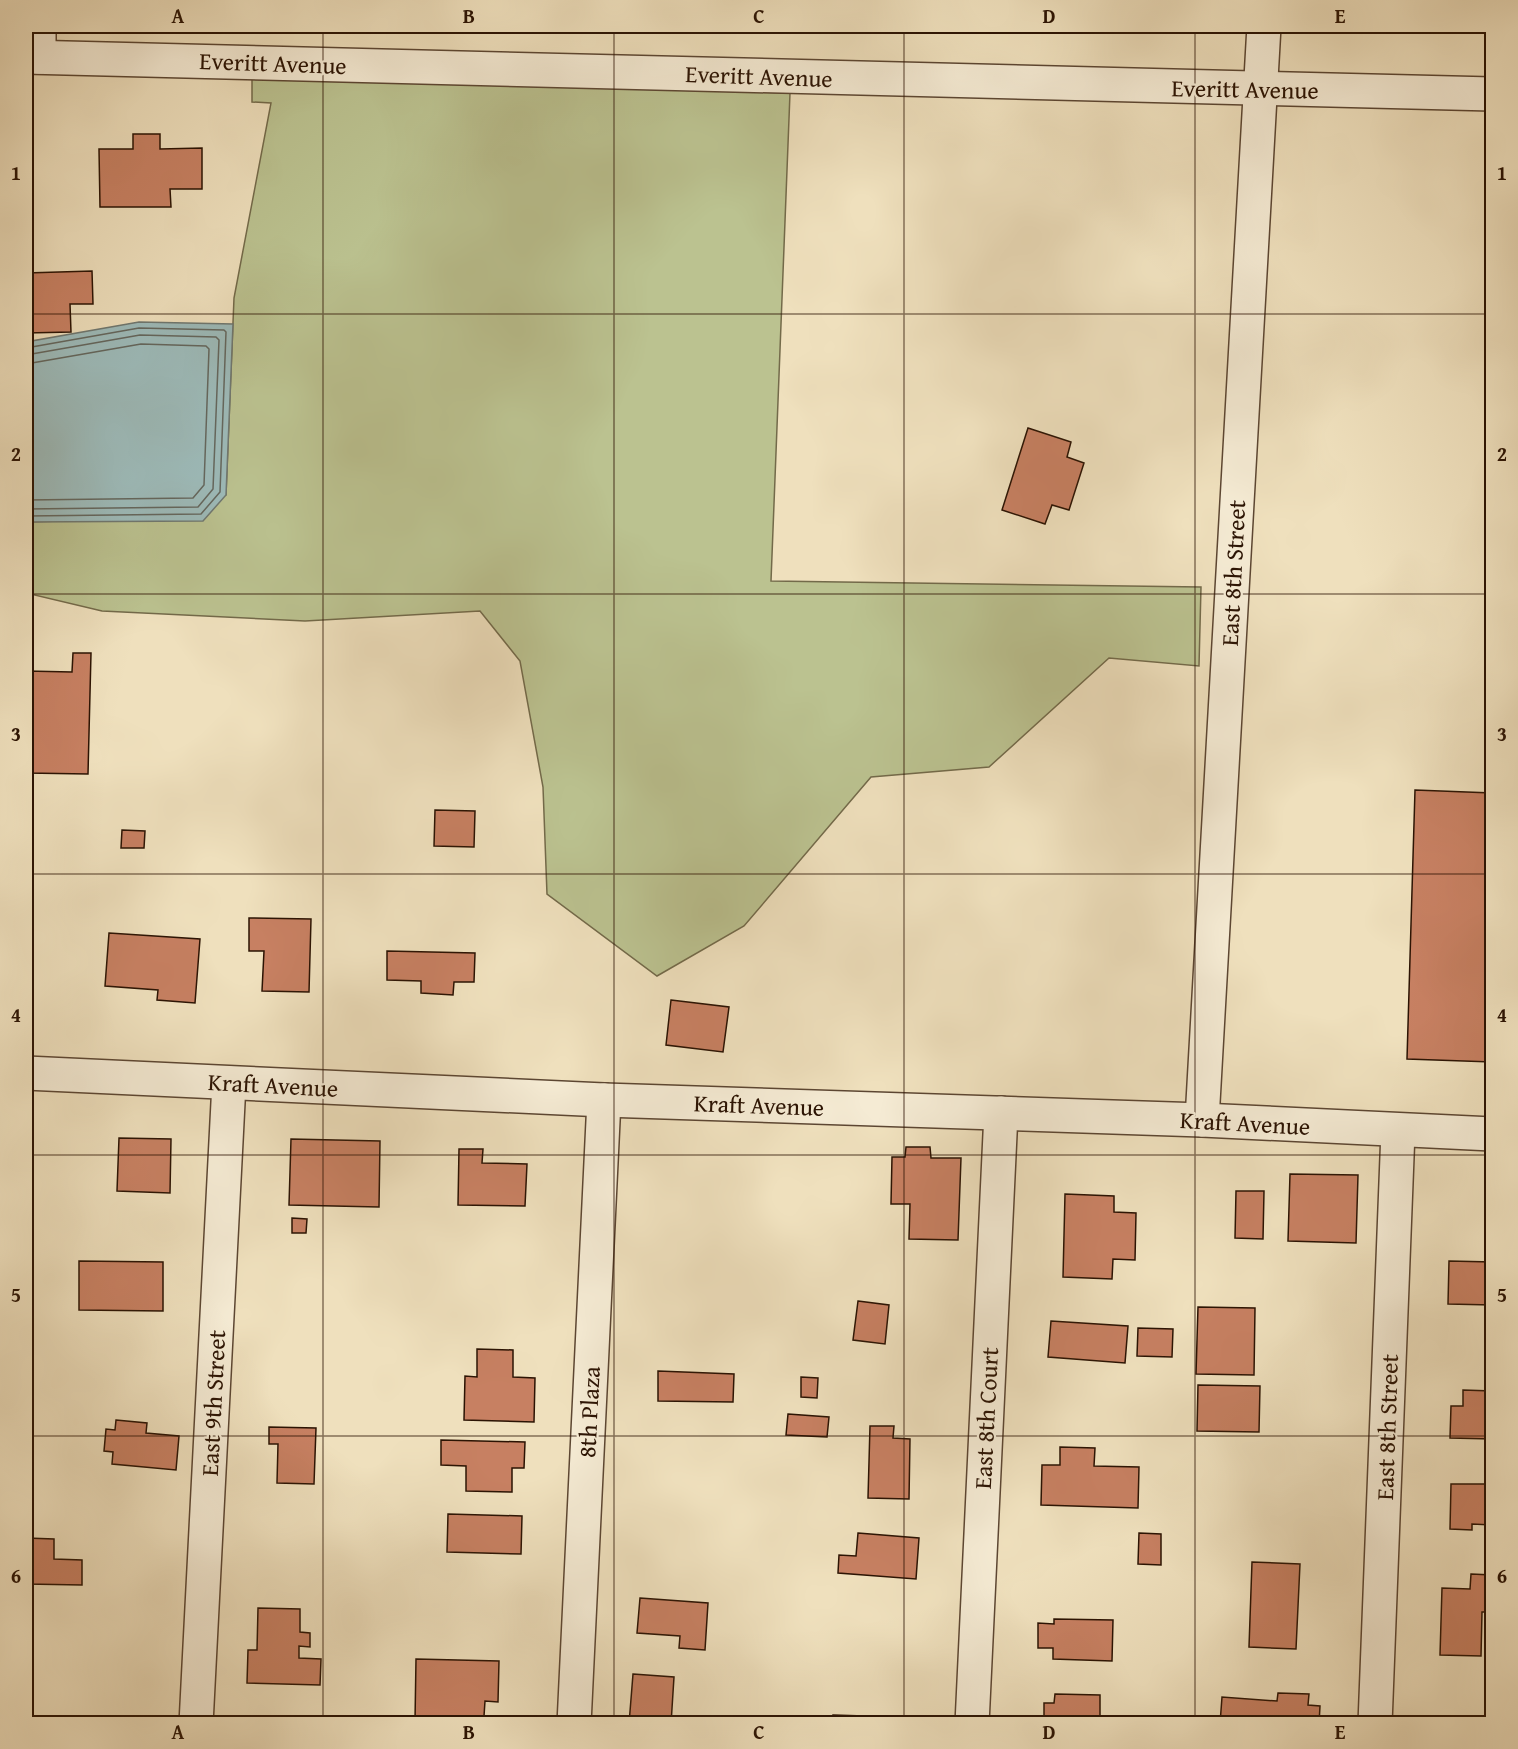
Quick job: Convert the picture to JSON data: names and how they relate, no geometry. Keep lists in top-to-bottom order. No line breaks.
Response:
{"streets":{"street":["Everitt Avenue","East 8th Street","Kraft Avenue","East 9th Street","8th Plaza","East 8th Court"]},"crossings":[["Everitt Avenue","East 8th Street"],["East 8th Street","Kraft Avenue"],["Kraft Avenue","East 9th Street"],["Kraft Avenue","8th Plaza"],["Kraft Avenue","East 8th Court"]],"grid":{"columns":["A","B","C","D","E"],"rows":["1","2","3","4","5","6"]}}
